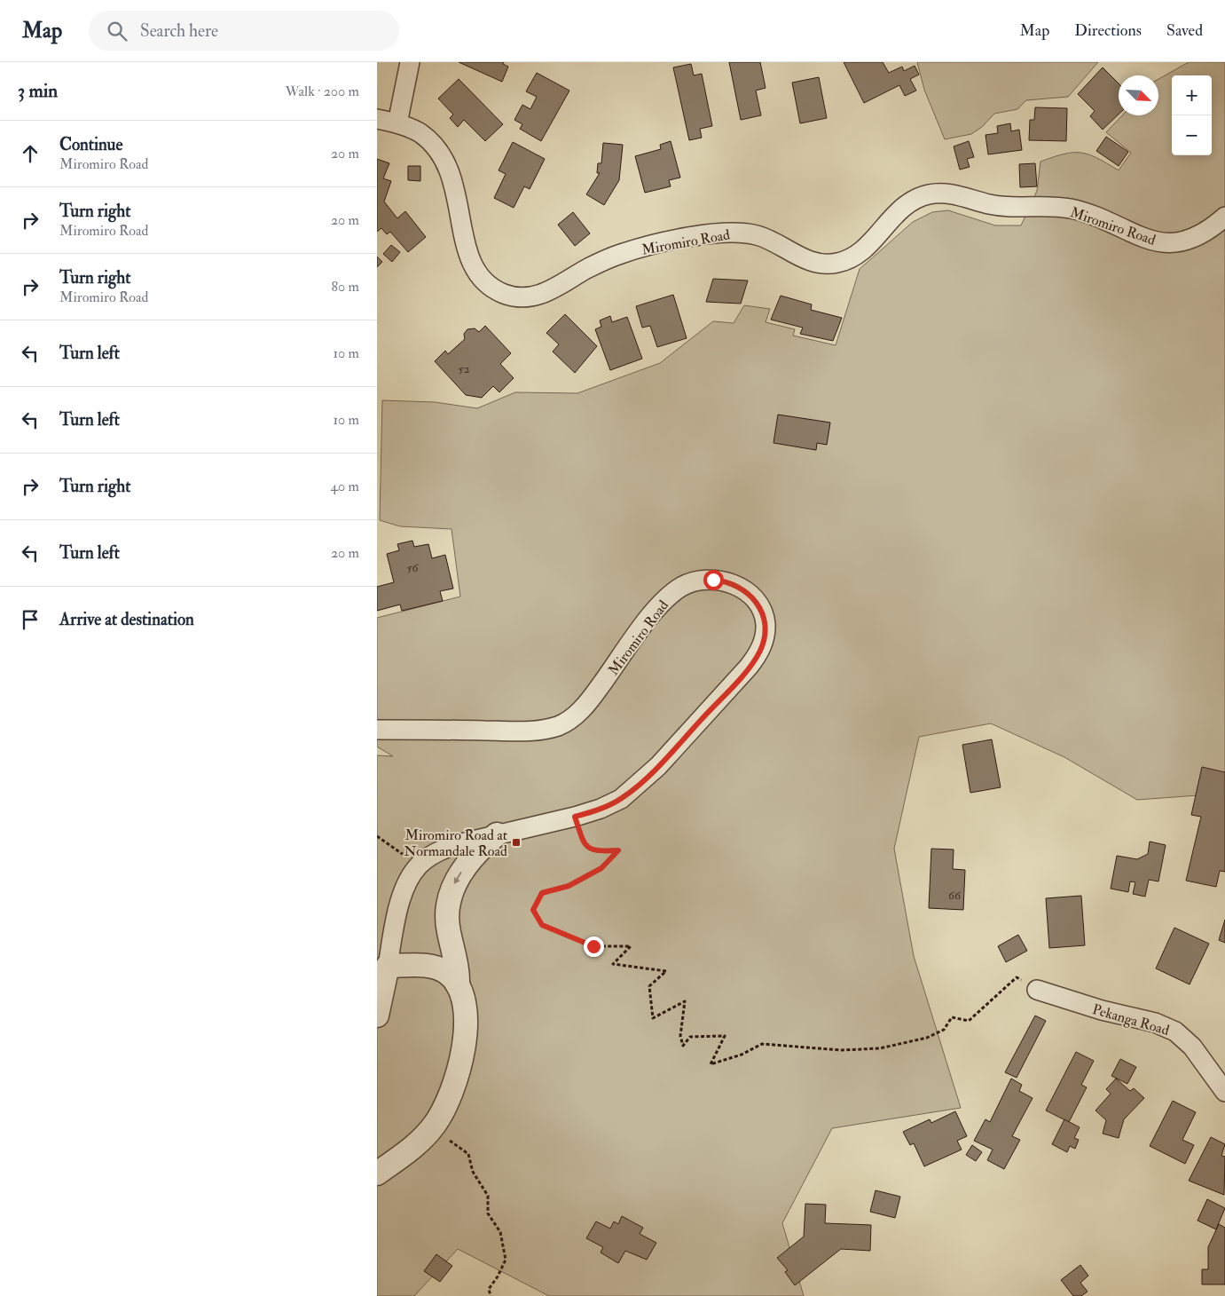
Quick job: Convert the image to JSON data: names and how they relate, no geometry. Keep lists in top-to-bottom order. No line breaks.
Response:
{"streets":{"street":["Miromiro Road","Pekanga Road"]},"places":{"transit":["Miromiro Road at Normandale Road"]},"house_numbers":["52","56","66"],"north":"bottom right","page":{"header":"Map","search":"Search here","nav":["Map","Directions","Saved"],"heading":["3 min","Walk · 200 m"],"map_buttons":["+","−"],"list":[["Continue","Miromiro Road","20 m"],["Turn right","Miromiro Road","20 m"],["Turn right","Miromiro Road","80 m"],["Turn left","10 m"],["Turn left","10 m"],["Turn right","40 m"],["Turn left","20 m"],"Arrive at destination"]}}
